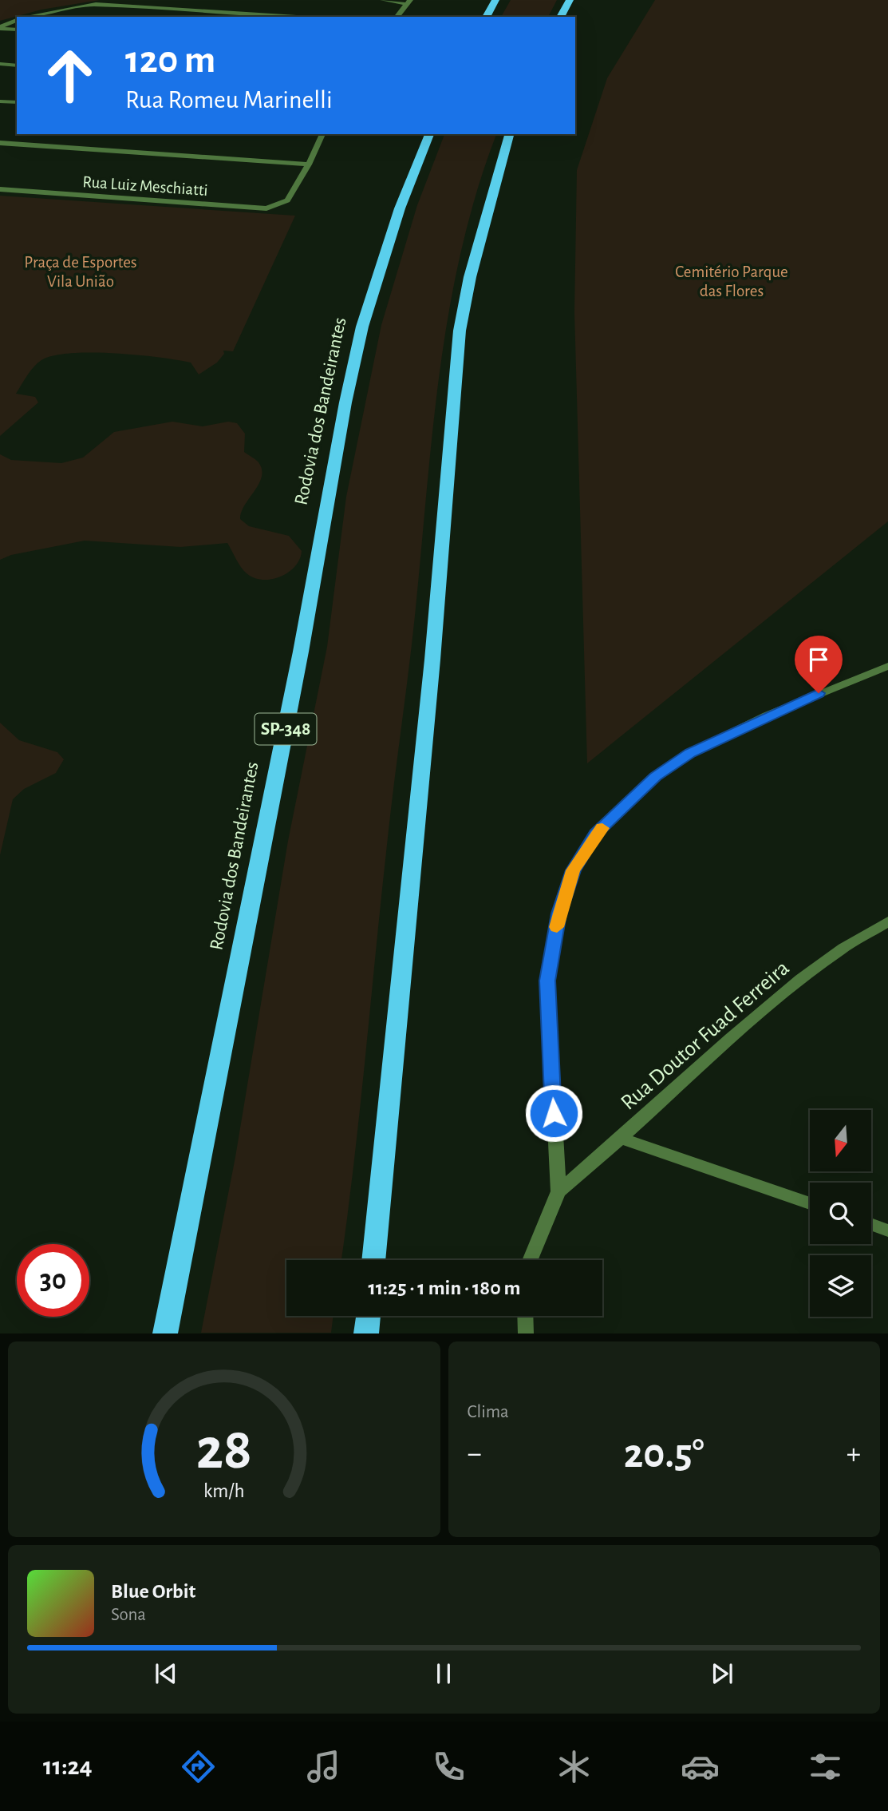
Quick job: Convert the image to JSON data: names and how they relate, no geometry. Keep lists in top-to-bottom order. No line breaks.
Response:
{"streets":{"highway":["Rodovia dos Bandeirantes","SP-348"],"street":["Rua Luiz Meschiatti","Rua Doutor Fuad Ferreira"]},"parks":["Praça de Esportes Vila União","Cemitério Parque das Flores"],"north":"bottom","page":{"turn":["120 m","Rua Romeu Marinelli"],"limit":"30","trip":"11:25 · 1 min · 180 m","tile":"Clima","heat":["−","20.5°","+"],"song":["Blue Orbit","Sona"],"tabs":"11:24","gauge":["28","km/h"]}}
